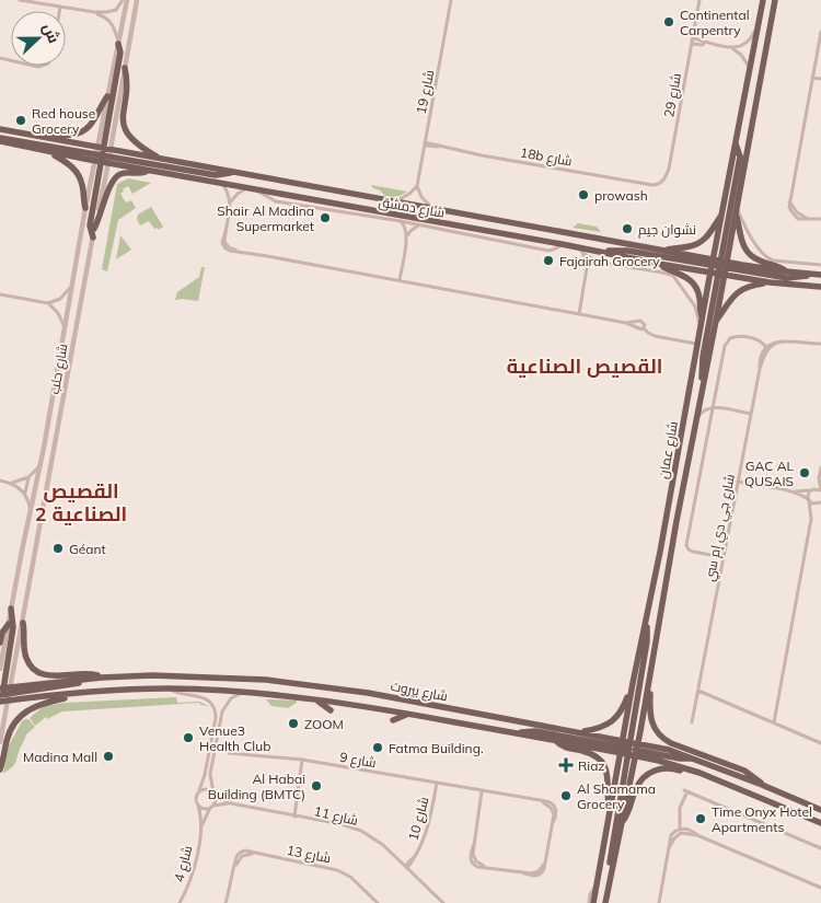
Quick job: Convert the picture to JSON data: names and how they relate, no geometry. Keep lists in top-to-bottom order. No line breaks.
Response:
{"streets":{"main road":["شارع دمشق","شارع عمان","شارع بيروت"],"street":["شارع 19","شارع 29","18b شارع","شارع حلب","شارع جي دي إم سي","شارع 9","شارع 11","شارع 10","شارع 13","شارع 4"]},"crossings":[["شارع 19","18b شارع"],["شارع 29","18b شارع"],["شارع دمشق","شارع حلب"],["شارع دمشق","شارع عمان"],["شارع حلب","شارع بيروت"],["شارع عمان","شارع بيروت"],["شارع 9","شارع 10"],["شارع 11","شارع 10"],["شارع 11","شارع 4"]],"districts":["القصيص الصناعية","القصيص الصناعية 2"],"places":{"other":["Continental Carpentry","Red house Grocery","prowash","Shair Al Madina Supermarket","نشوان جيم","Fajairah Grocery","GAC AL QUSAIS","Géant","ZOOM","Venue3 Health Club","Fatma Building.","Madina Mall","Al Habai Building (BMTC)","Al Shamama Grocery","Time Onyx Hotel Apartments"],"health":["Riaz"]},"north":"right"}
